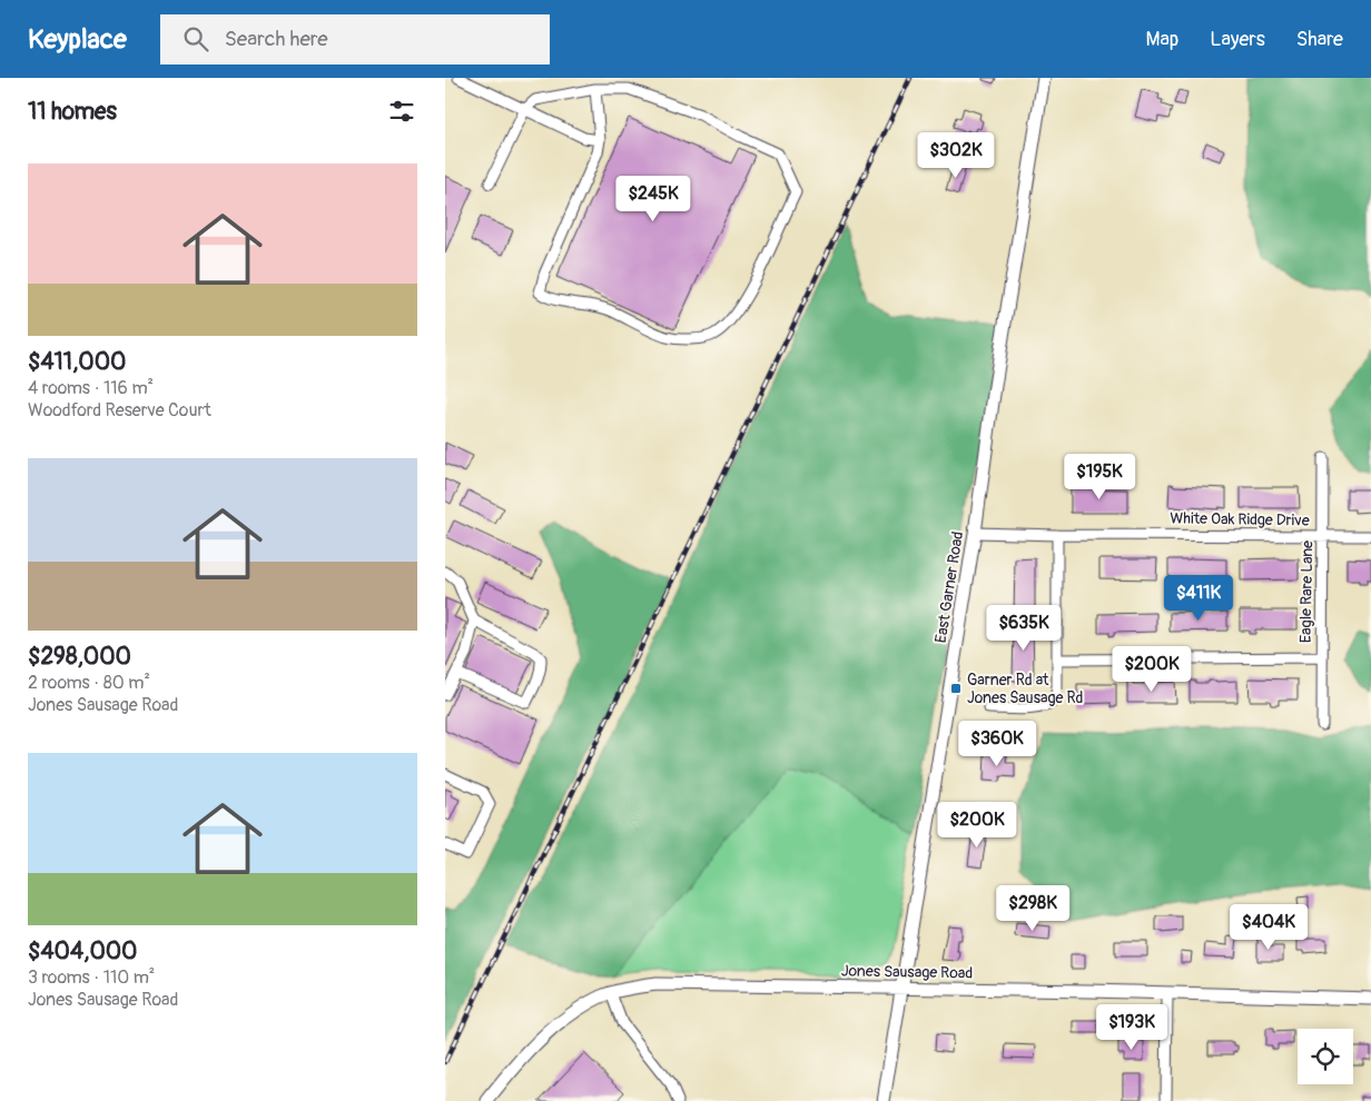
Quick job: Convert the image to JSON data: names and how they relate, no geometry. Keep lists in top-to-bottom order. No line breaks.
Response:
{"streets":{"main road":["East Garner Road","Jones Sausage Road"],"street":["White Oak Ridge Drive","Eagle Rare Lane"]},"crossings":[["White Oak Ridge Drive","East Garner Road"],["White Oak Ridge Drive","Eagle Rare Lane"],["East Garner Road","Jones Sausage Road"]],"places":{"transit":["Garner Rd at Jones Sausage Rd"]},"page":{"header":"Keyplace","search":"Search here","nav":["Map","Layers","Share"],"heading":"11 homes","price":["$302K","$245K","$195K","$411K","$635K","$200K","$360K","$200K","$298K","$404K","$193K"],"list":[{"name":"$411,000","note":"4 rooms · 116 m² · Woodford Reserve Court"},{"name":"$298,000","note":"2 rooms · 80 m² · Jones Sausage Road"},{"name":"$404,000","note":"3 rooms · 110 m² · Jones Sausage Road"}]}}
